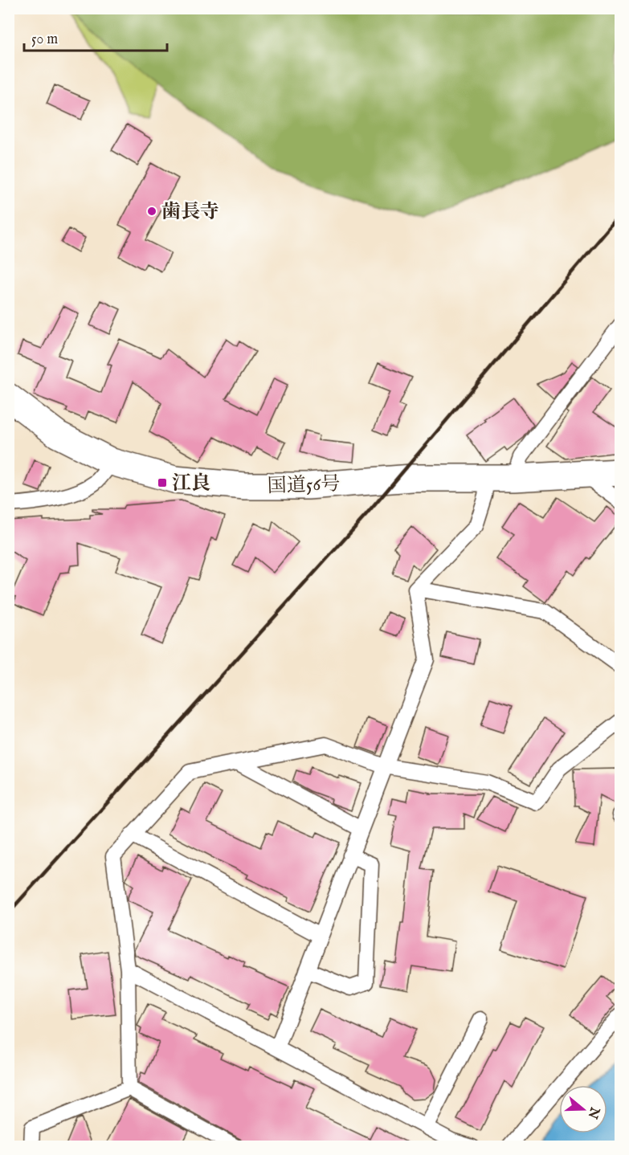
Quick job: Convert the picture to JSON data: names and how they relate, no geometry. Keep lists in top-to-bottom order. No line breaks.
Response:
{"streets":{"highway":["国道56号"]},"places":{"other":["歯長寺"],"transit":["江良"]},"scale_bar":"50 m","north":"right"}
